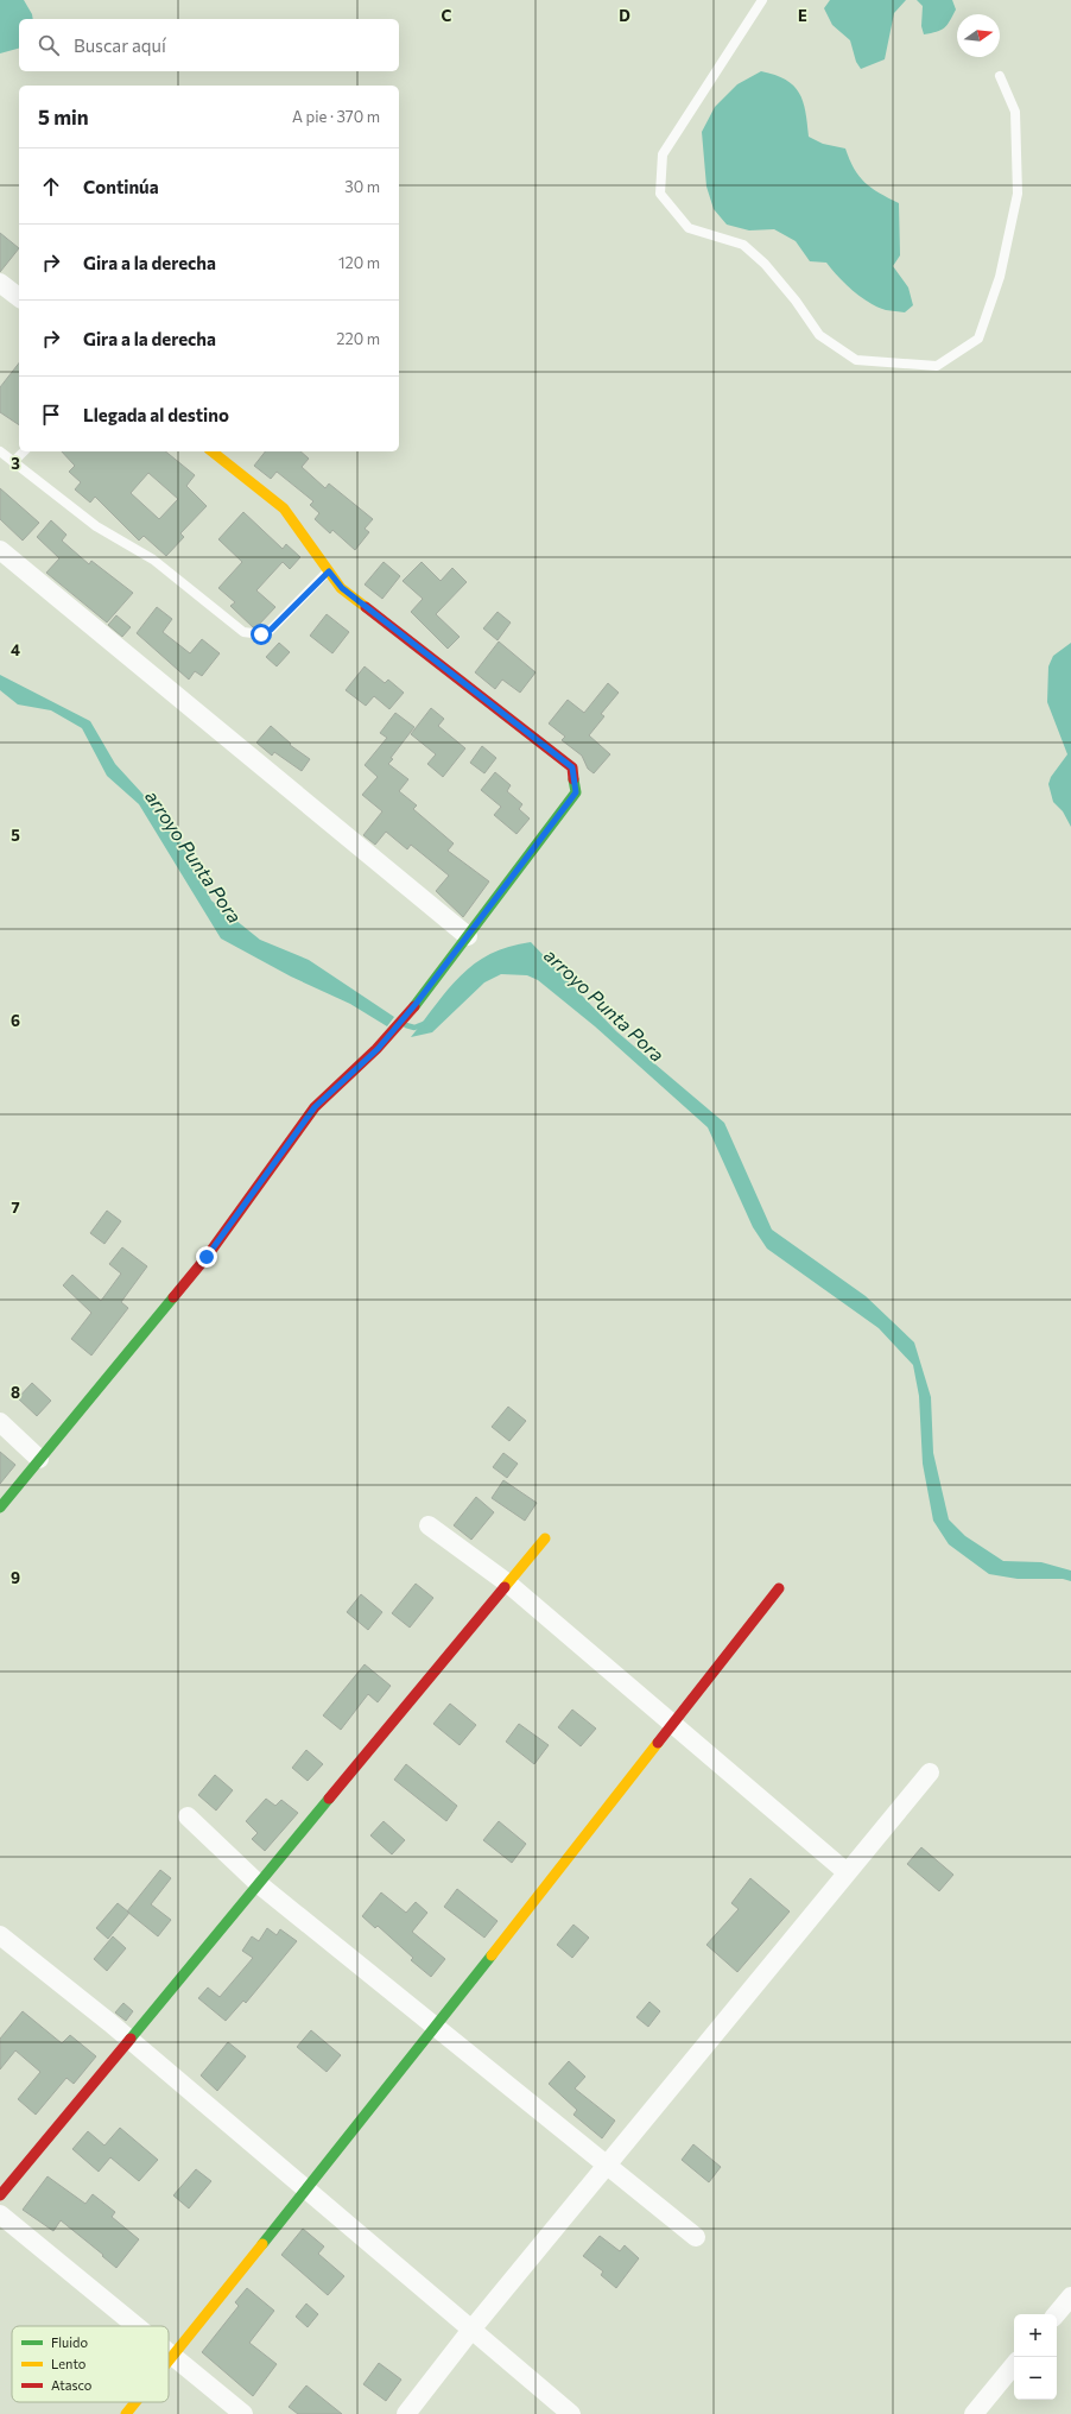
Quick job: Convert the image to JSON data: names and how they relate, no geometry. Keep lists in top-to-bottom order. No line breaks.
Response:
{"water":["arroyo Punta Pora"],"legend":["Fluido","Lento","Atasco"],"north":"right","page":{"search":"Buscar aquí","heading":["5 min","A pie · 370 m"],"list":[["Continúa","30 m"],["Gira a la derecha","120 m"],["Gira a la derecha","220 m"],"Llegada al destino"],"map_buttons":["+","−"]},"grid":{"columns":["C","D","E"],"rows":["3","4","5","6","7","8","9"]}}
